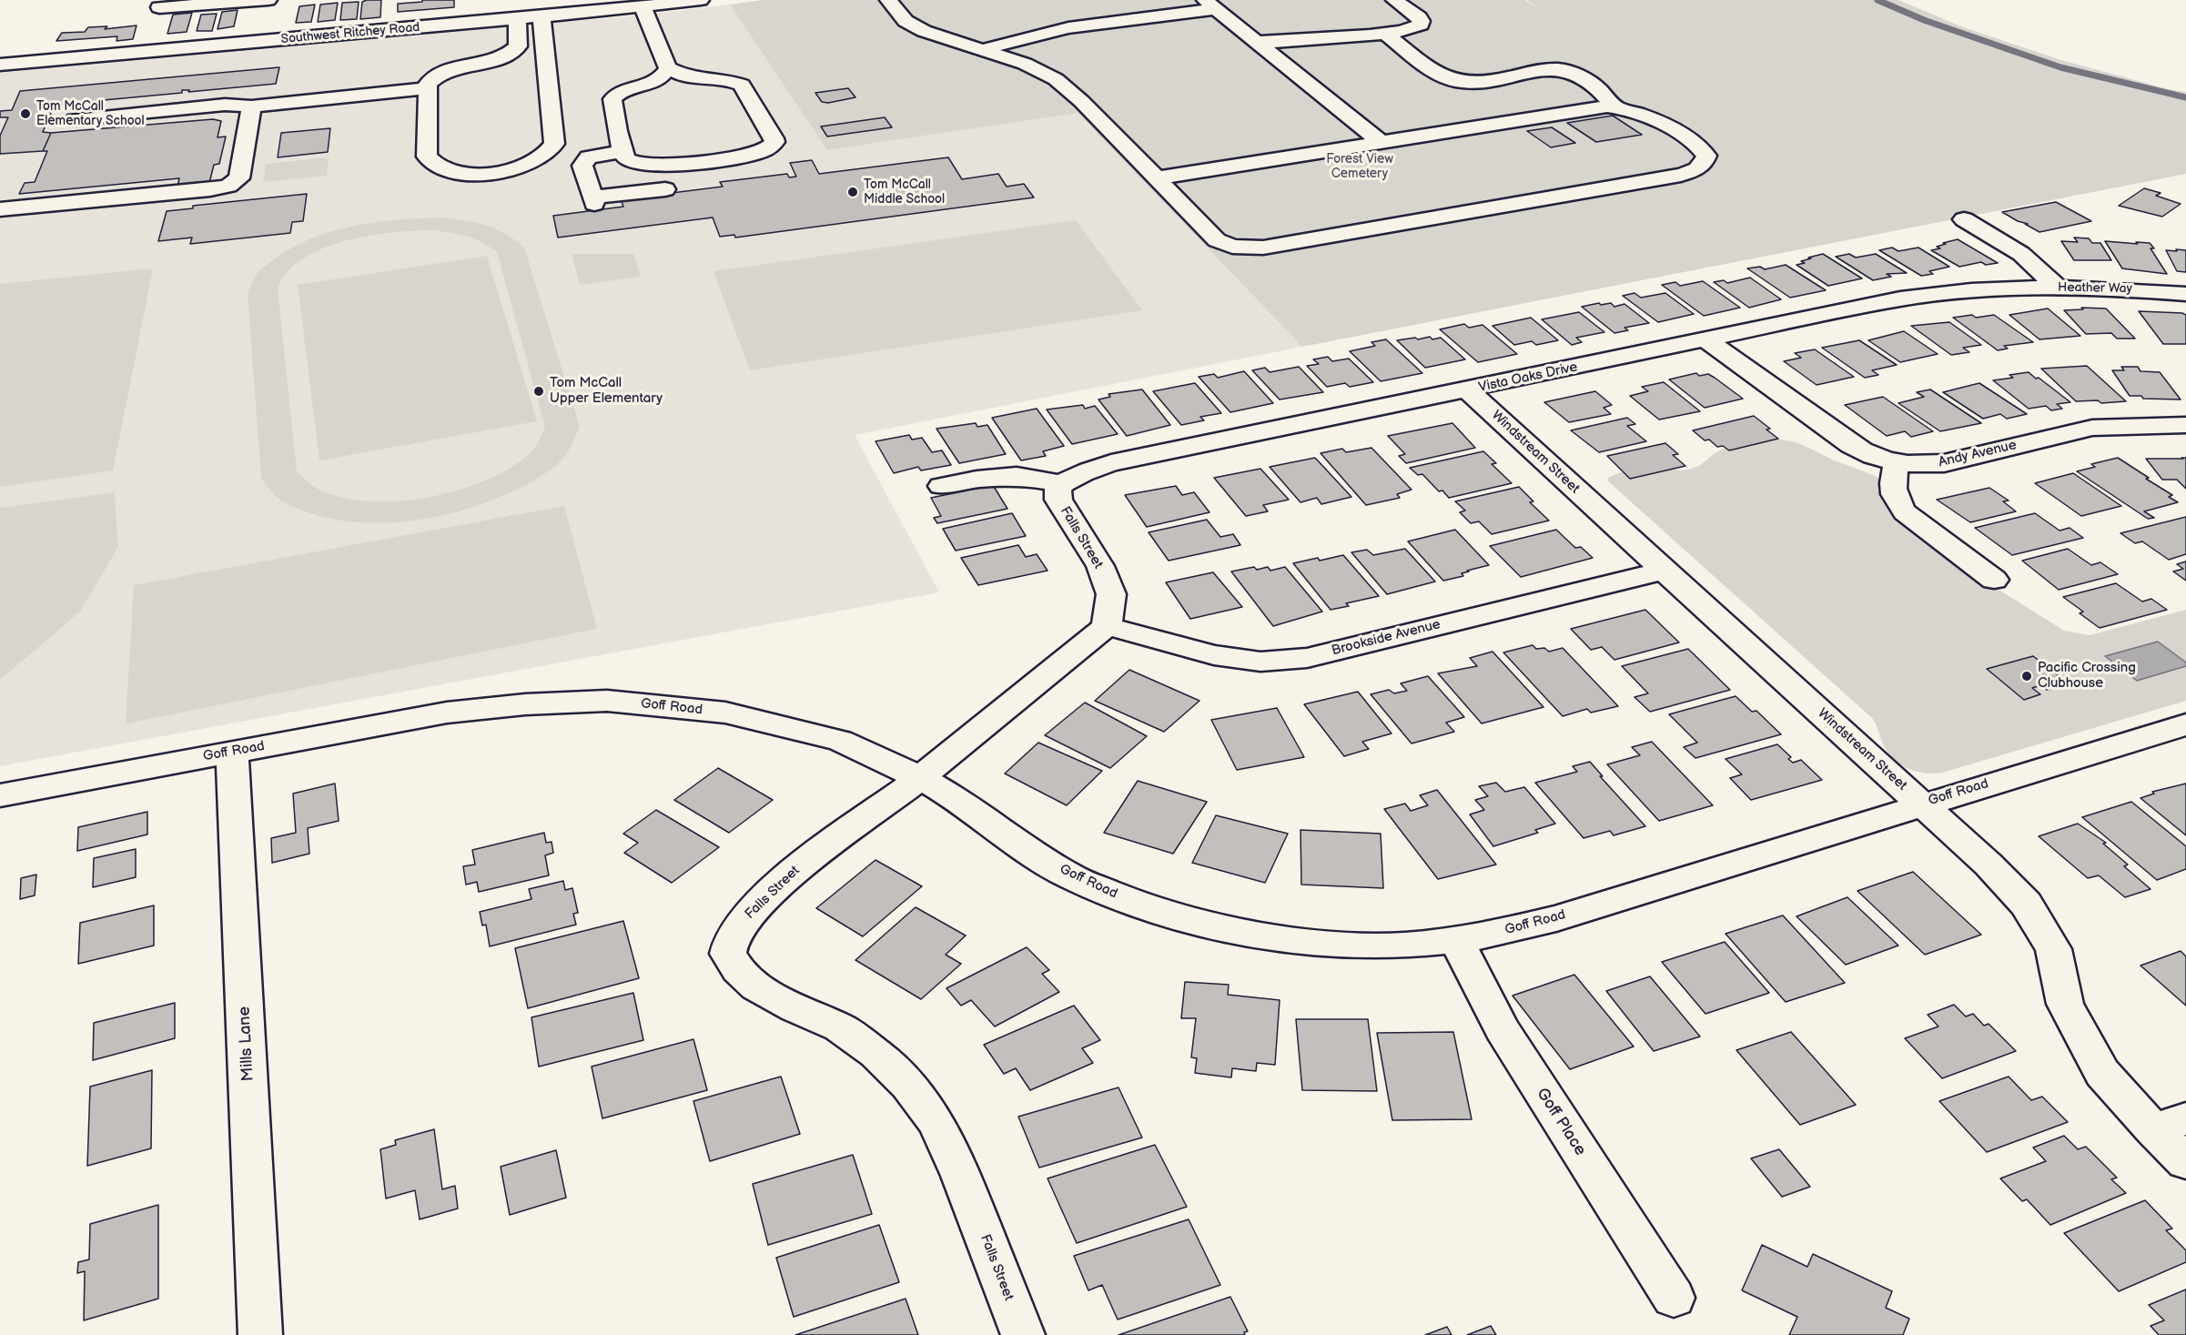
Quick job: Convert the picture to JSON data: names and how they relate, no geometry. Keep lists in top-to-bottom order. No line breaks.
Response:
{"streets":{"street":["Southwest Ritchey Road","Heather Way","Vista Oaks Drive","Windstream Street","Andy Avenue","Falls Street","Brookside Avenue","Goff Road","Mills Lane","Goff Place"]},"crossings":[["Heather Way","Vista Oaks Drive"],["Vista Oaks Drive","Windstream Street"],["Vista Oaks Drive","Andy Avenue"],["Vista Oaks Drive","Falls Street"],["Windstream Street","Brookside Avenue"],["Windstream Street","Goff Road"],["Falls Street","Brookside Avenue"],["Falls Street","Goff Road"],["Goff Road","Mills Lane"],["Goff Road","Goff Place"]],"parks":["Forest View Cemetery"],"places":["Tom McCall Elementary School","Tom McCall Middle School","Tom McCall Upper Elementary","Pacific Crossing Clubhouse"]}
